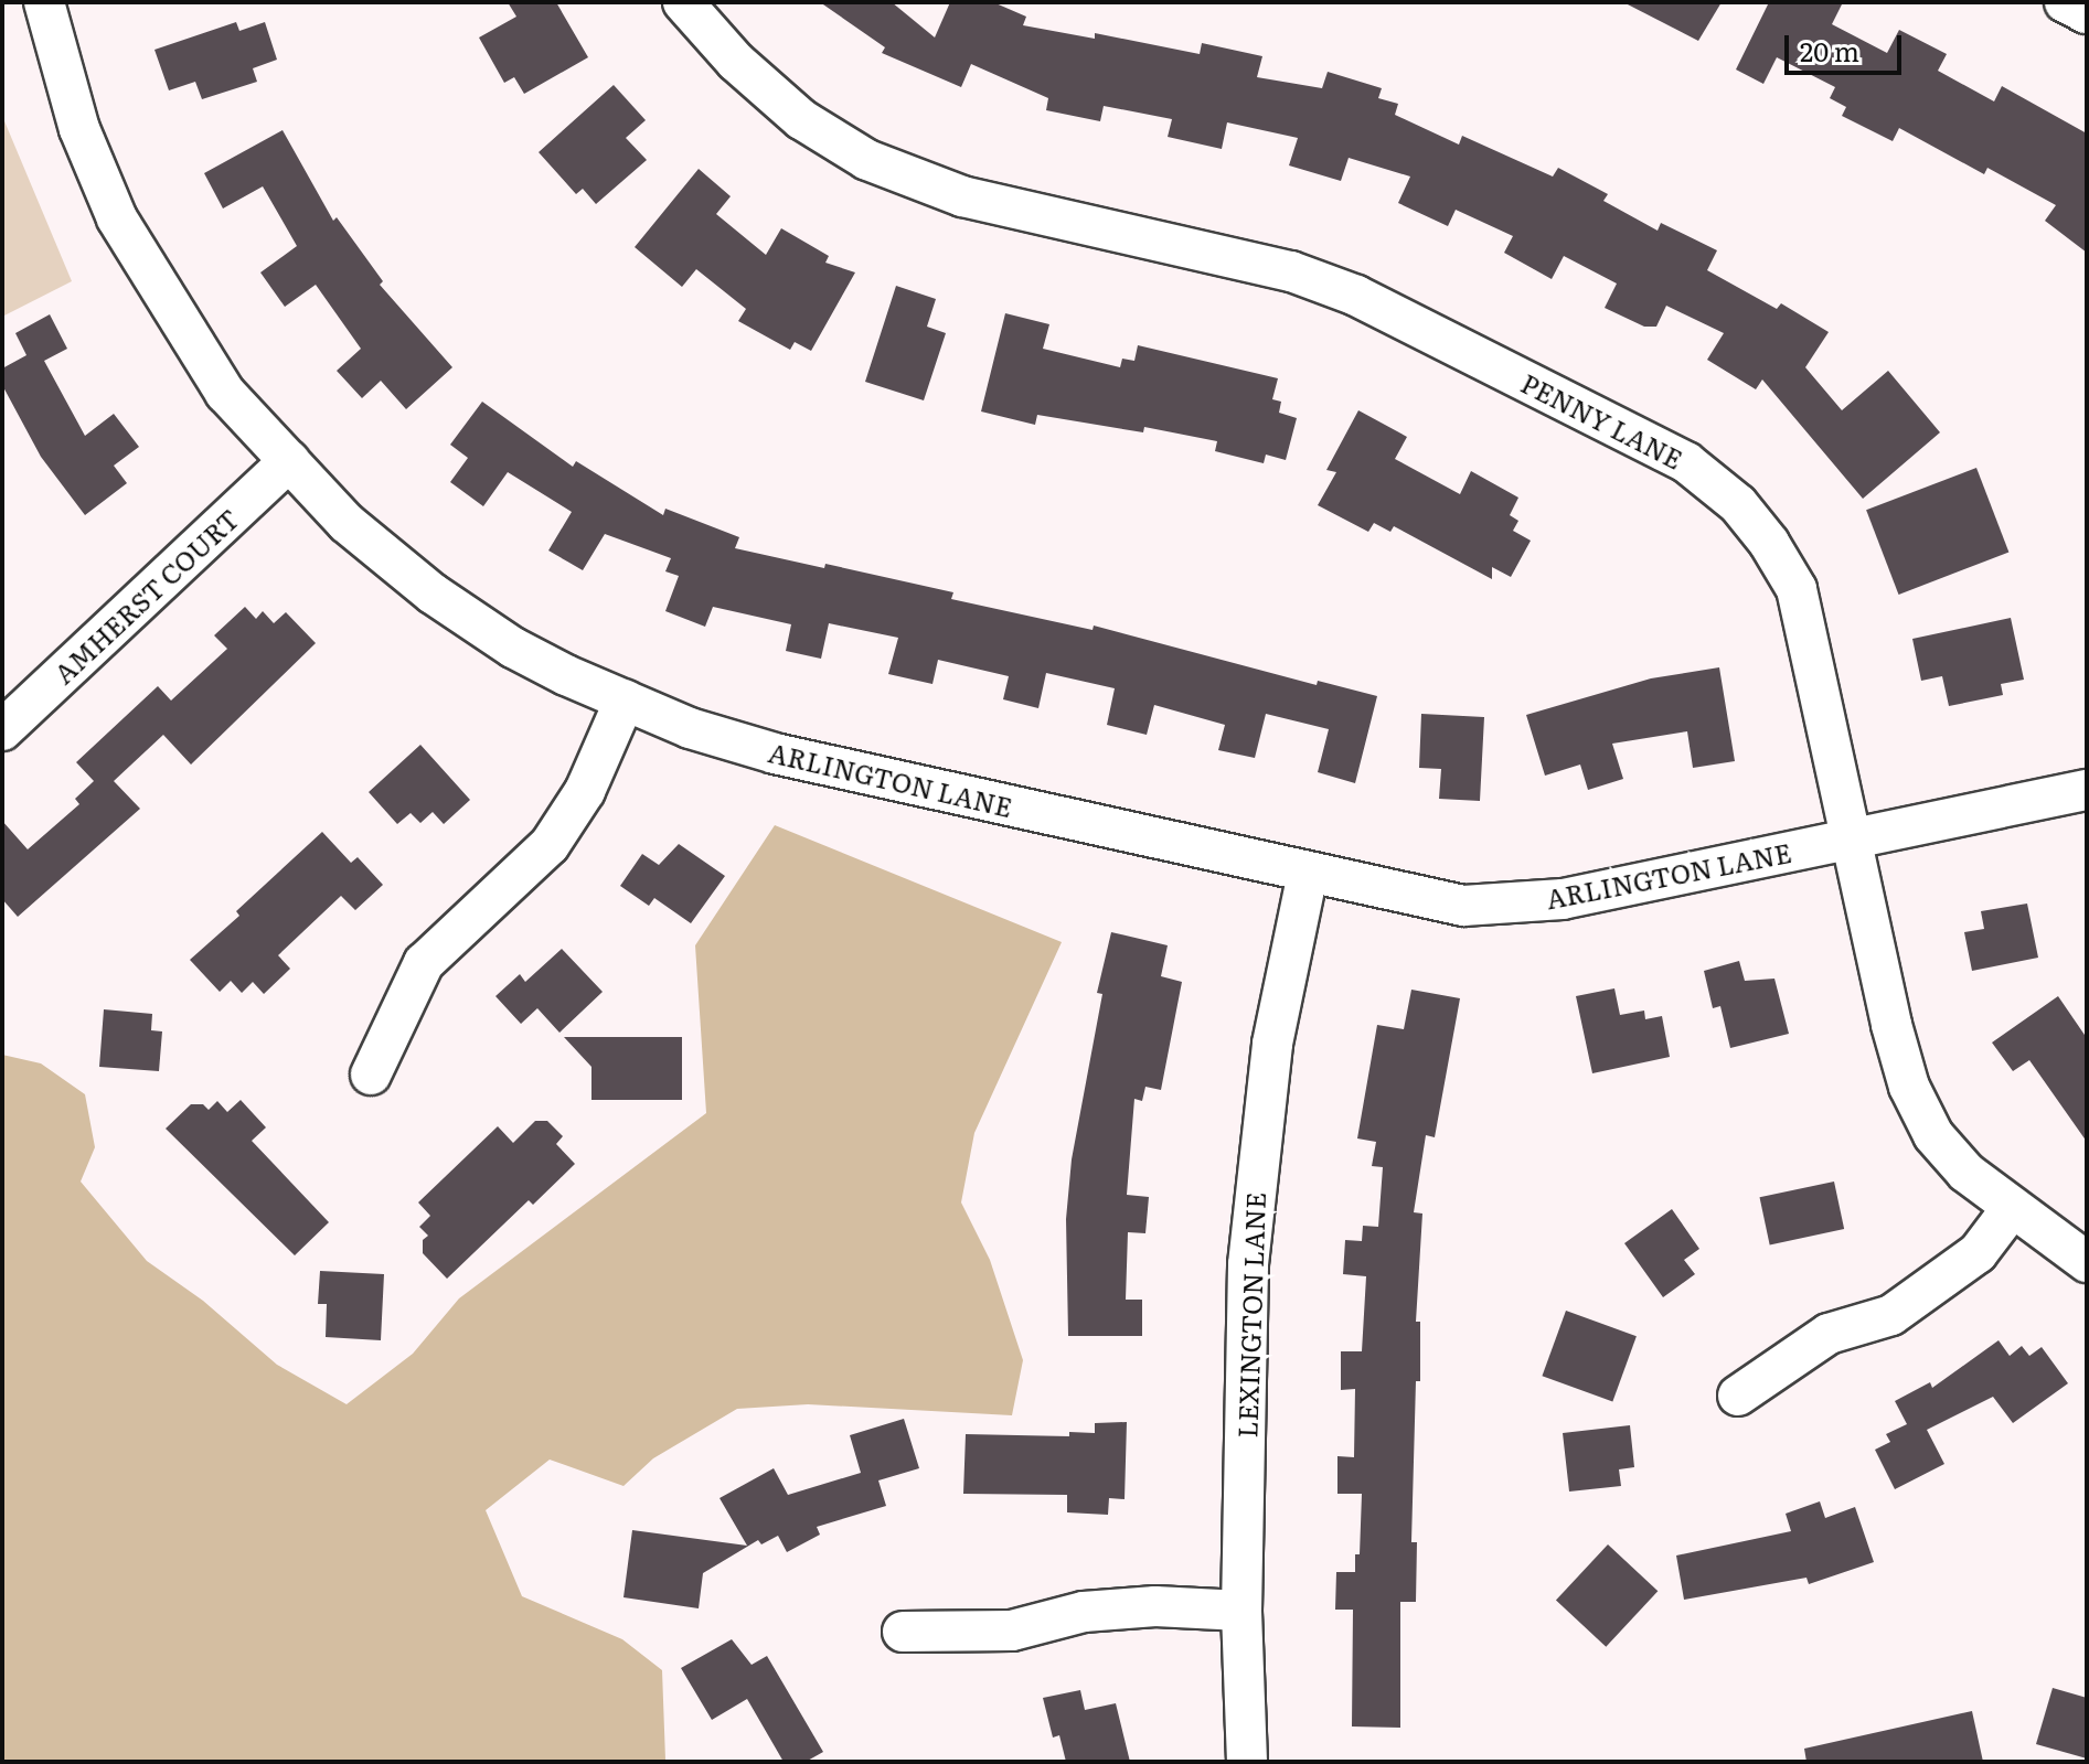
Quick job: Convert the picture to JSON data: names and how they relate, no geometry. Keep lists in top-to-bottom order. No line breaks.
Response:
{"streets":{"street":["PENNY LANE","AMHERST COURT","ARLINGTON LANE","LEXINGTON LANE"]},"crossings":[["PENNY LANE","ARLINGTON LANE"],["AMHERST COURT","ARLINGTON LANE"],["ARLINGTON LANE","LEXINGTON LANE"]],"scale_bar":"20 m"}
